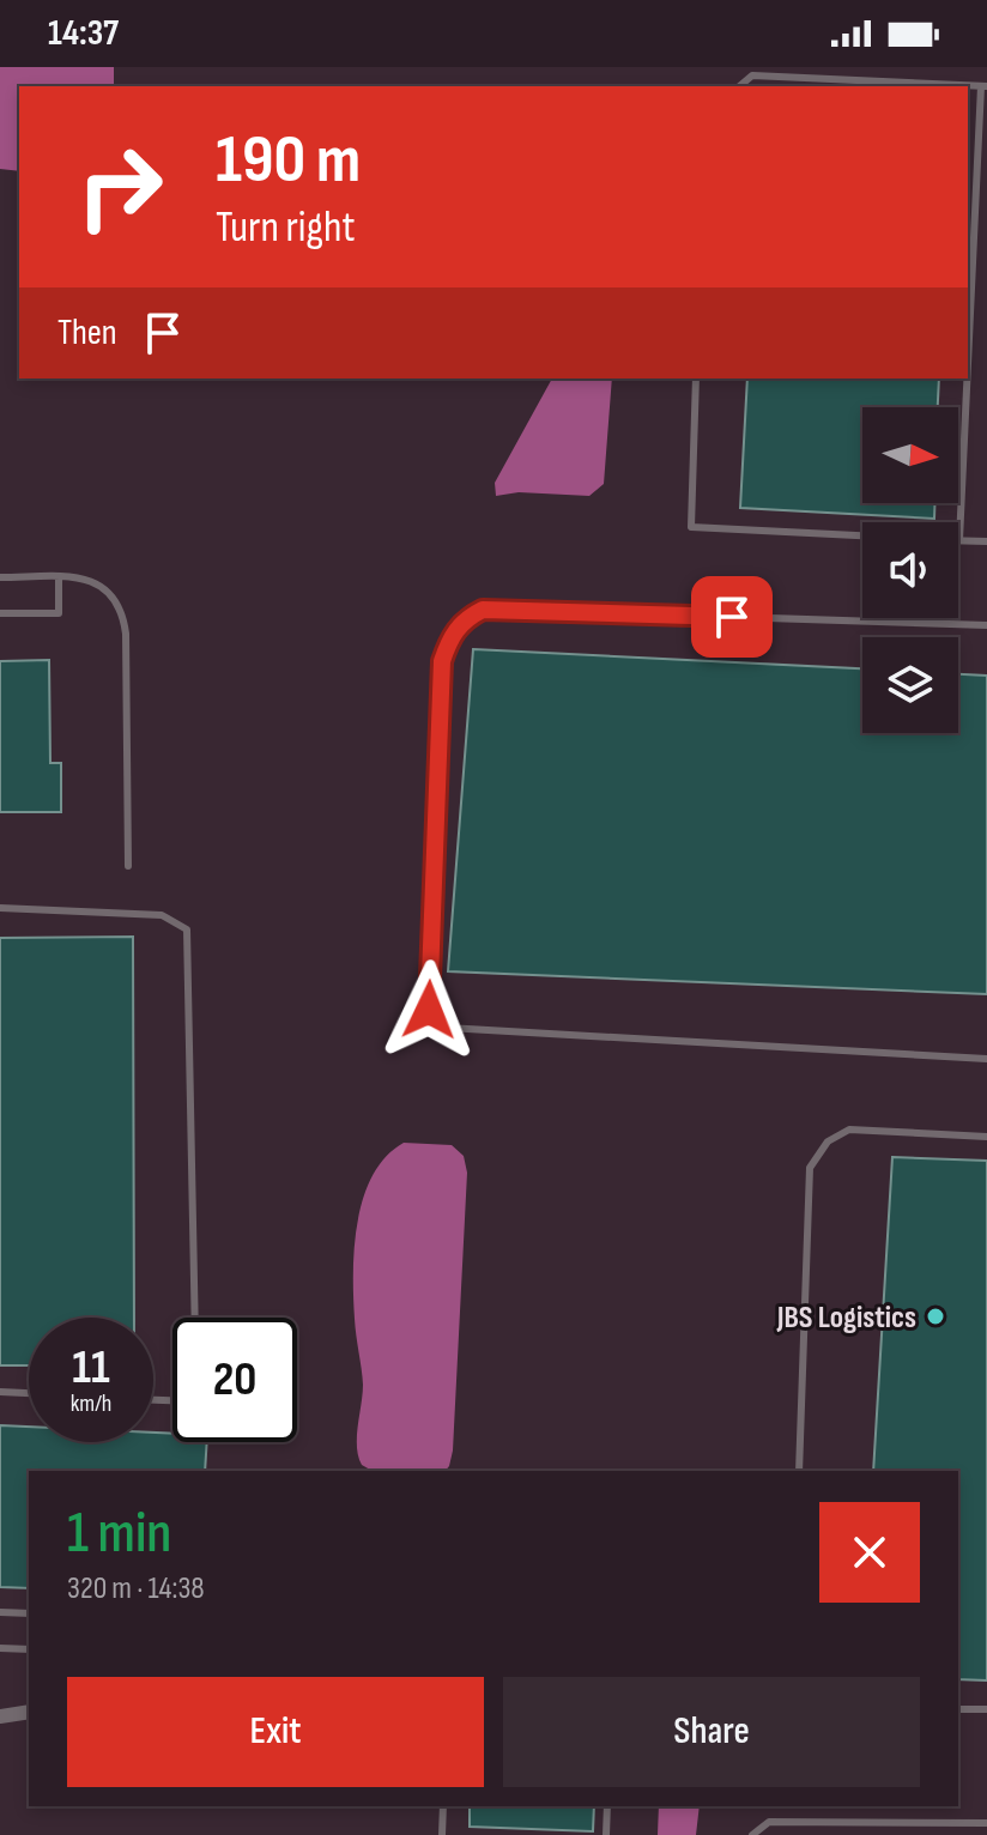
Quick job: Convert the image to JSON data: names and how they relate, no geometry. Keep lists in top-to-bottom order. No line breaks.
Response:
{"places":["JBS Logistics"],"north":"right","page":{"status":"14:37","turn":["190 m","Turn right"],"then":"Then","speed":"11 km/h","limit":"20","heading":["1 min","320 m · 14:38"],"buttons":["Exit","Share"]}}
